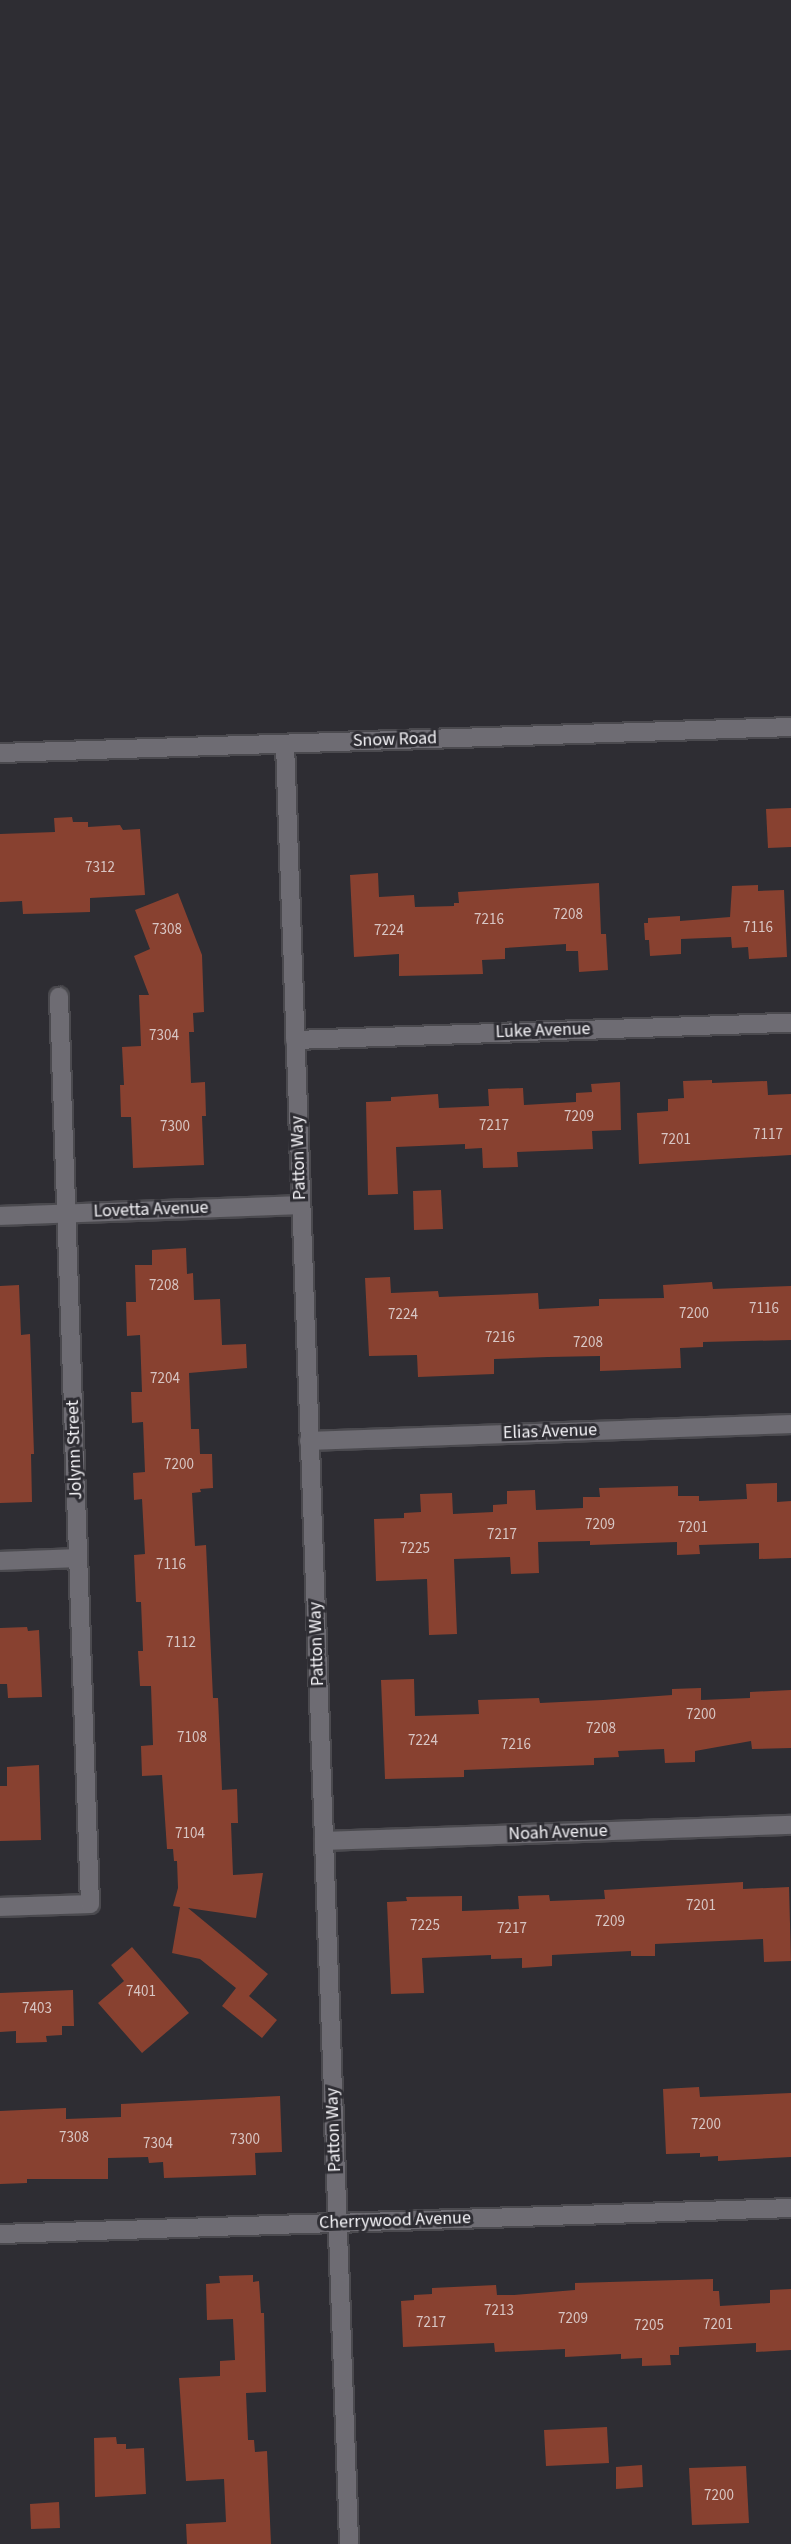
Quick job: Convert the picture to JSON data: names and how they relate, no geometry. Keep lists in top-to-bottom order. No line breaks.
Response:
{"streets":{"street":["Snow Road","Luke Avenue","Patton Way","Lovetta Avenue","Elias Avenue","Jolynn Street","Noah Avenue","Cherrywood Avenue"]},"crossings":[["Snow Road","Patton Way"],["Luke Avenue","Patton Way"],["Patton Way","Lovetta Avenue"],["Patton Way","Elias Avenue"],["Patton Way","Noah Avenue"],["Patton Way","Cherrywood Avenue"],["Lovetta Avenue","Jolynn Street"]],"house_numbers":["7312","7208","7216","7116","7308","7224","7304","7209","7217","7300","7117","7201","7208","7116","7200","7224","7216","7208","7204","7200","7209","7201","7217","7225","7116","7112","7200","7208","7108","7224","7216","7104","7201","7209","7225","7217","7401","7403","7200","7308","7300","7304","7213","7209","7217","7201","7205","7200"]}
